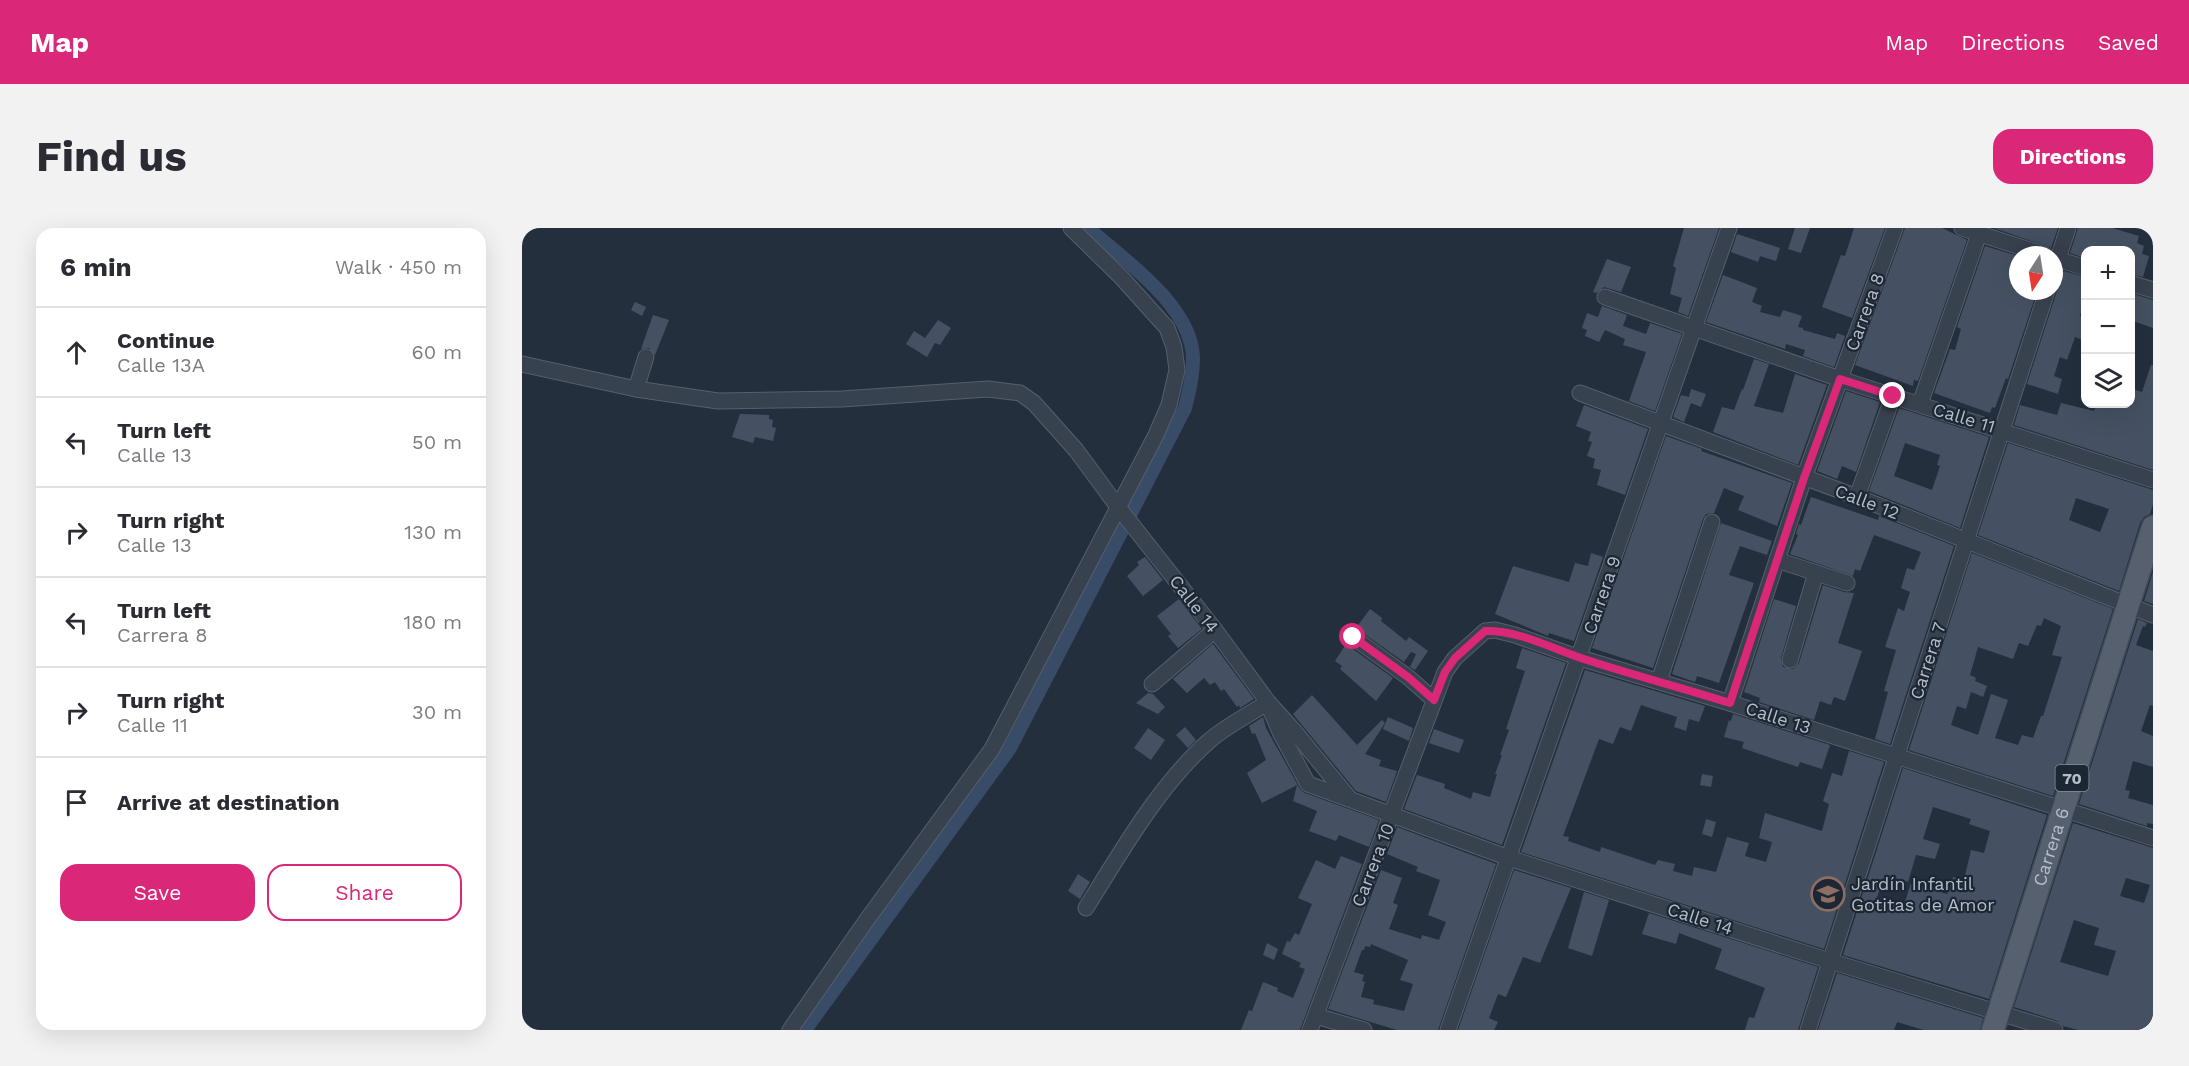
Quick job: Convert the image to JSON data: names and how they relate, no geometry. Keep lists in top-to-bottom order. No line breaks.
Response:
{"streets":{"main road":["70","Carrera 6"],"street":["Carrera 8","Calle 11","Calle 12","Carrera 9","Calle 14","Carrera 7","Calle 13","Carrera 10"]},"crossings":[["Carrera 8","Calle 11"],["Carrera 8","Calle 12"],["Carrera 8","Calle 13"],["Calle 11","Carrera 9"],["Calle 11","Carrera 7"],["Calle 12","Carrera 9"],["Calle 12","Carrera 7"],["Calle 12","Carrera 6"],["Carrera 9","Calle 14"],["Carrera 9","Calle 13"],["Calle 14","Carrera 7"],["Calle 14","Carrera 6"],["Calle 14","Carrera 10"],["Carrera 7","Calle 13"],["Calle 13","Carrera 6"],["Calle 13","Carrera 10"]],"places":{"school or university":["Jardín Infantil Gotitas de Amor"]},"north":"bottom","page":{"header":"Map","nav":["Map","Directions","Saved"],"buttons":["Directions",["Save","Share"]],"title":"Find us","heading":["6 min","Walk · 450 m"],"map_buttons":["+","−"],"list":[["Continue","Calle 13A","60 m"],["Turn left","Calle 13","50 m"],["Turn right","Calle 13","130 m"],["Turn left","Carrera 8","180 m"],["Turn right","Calle 11","30 m"],"Arrive at destination"]}}
